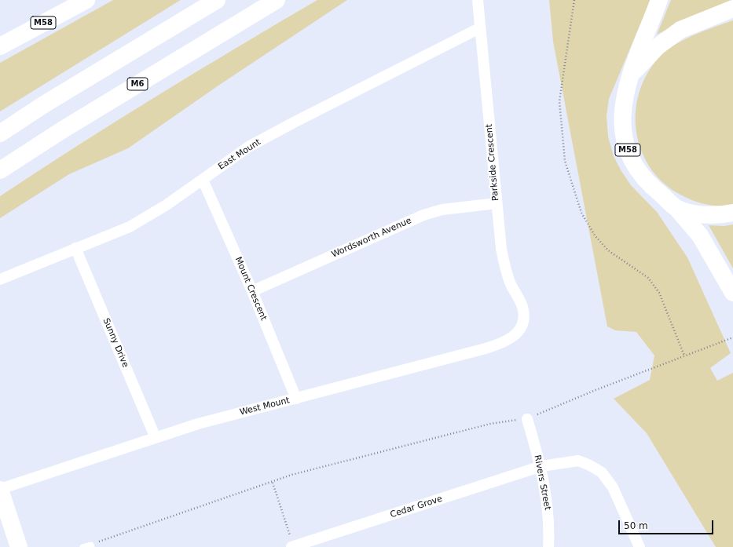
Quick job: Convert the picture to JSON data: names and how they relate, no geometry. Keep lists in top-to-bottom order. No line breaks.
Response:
{"streets":{"main road":["M58","M6"],"street":["East Mount","Parkside Crescent","Wordsworth Avenue","Mount Crescent","Sunny Drive","West Mount","Rivers Street","Cedar Grove"]},"crossings":[["East Mount","Parkside Crescent"],["East Mount","Mount Crescent"],["East Mount","Sunny Drive"],["Parkside Crescent","Wordsworth Avenue"],["Parkside Crescent","West Mount"],["Wordsworth Avenue","Mount Crescent"],["Mount Crescent","West Mount"],["Sunny Drive","West Mount"],["Rivers Street","Cedar Grove"]],"scale_bar":"50 m"}
